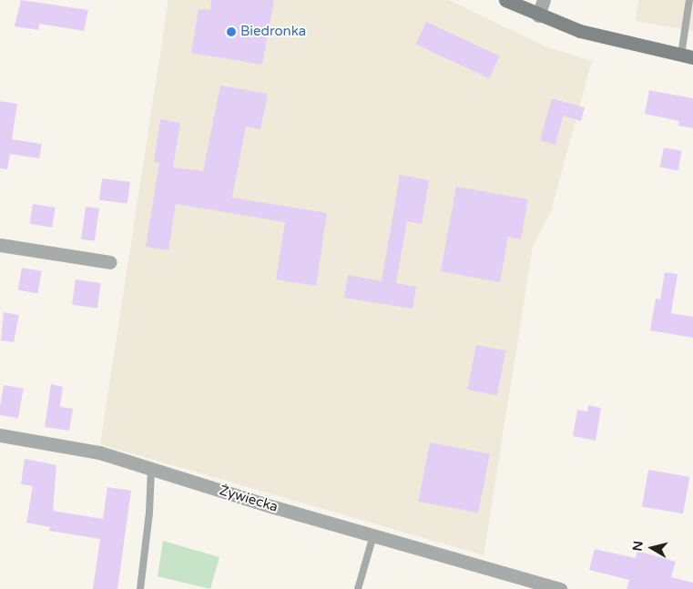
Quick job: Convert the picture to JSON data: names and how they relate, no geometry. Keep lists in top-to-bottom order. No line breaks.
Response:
{"streets":{"street":["Żywiecka"]},"places":["Biedronka"],"north":"left"}
